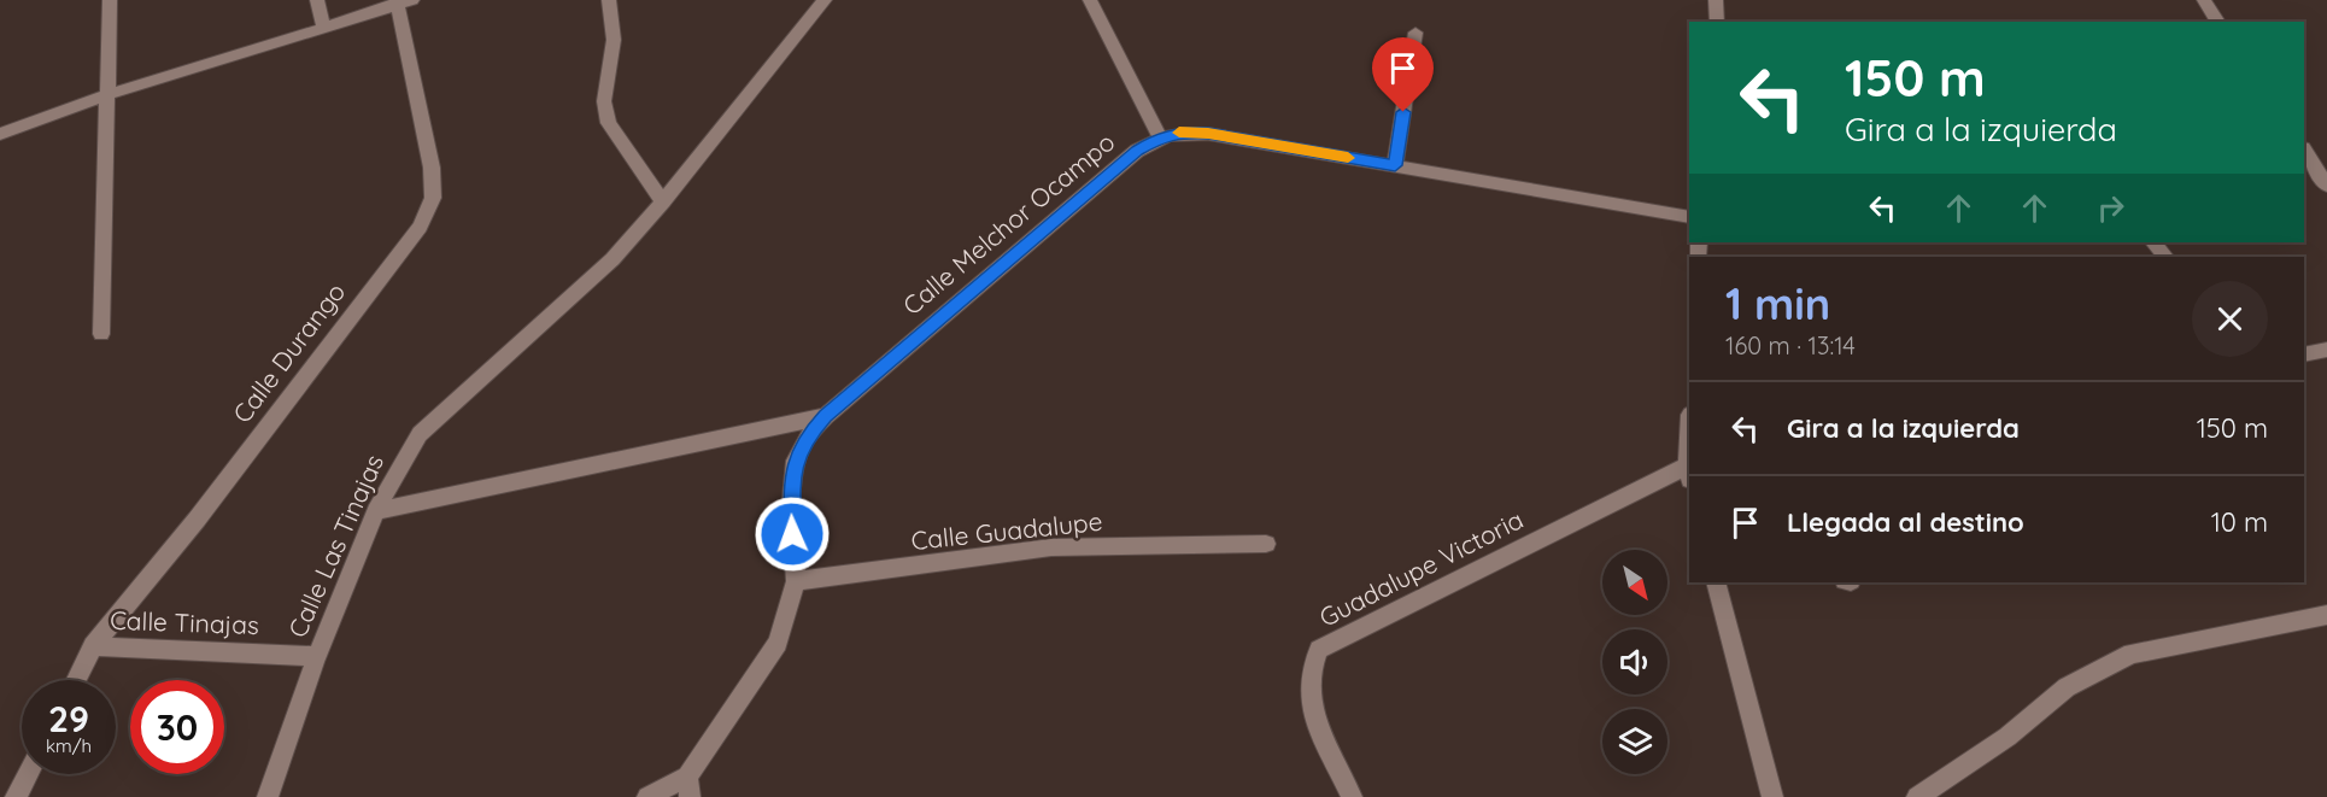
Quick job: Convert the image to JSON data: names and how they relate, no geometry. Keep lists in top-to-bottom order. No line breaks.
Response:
{"streets":{"street":["Calle Melchor Ocampo","Calle Durango","Calle Guadalupe","Calle Las Tinajas","Guadalupe Victoria","Calle Tinajas"]},"crossings":[["Calle Melchor Ocampo","Calle Guadalupe"],["Calle Durango","Calle Tinajas"],["Calle Las Tinajas","Calle Tinajas"]],"north":"bottom right","page":{"turn":["150 m","Gira a la izquierda"],"heading":["1 min","160 m · 13:14"],"list":[{"name":"Gira a la izquierda","value":"150 m"},{"name":"Llegada al destino","value":"10 m"}],"speed":"29 km/h","limit":"30"}}
